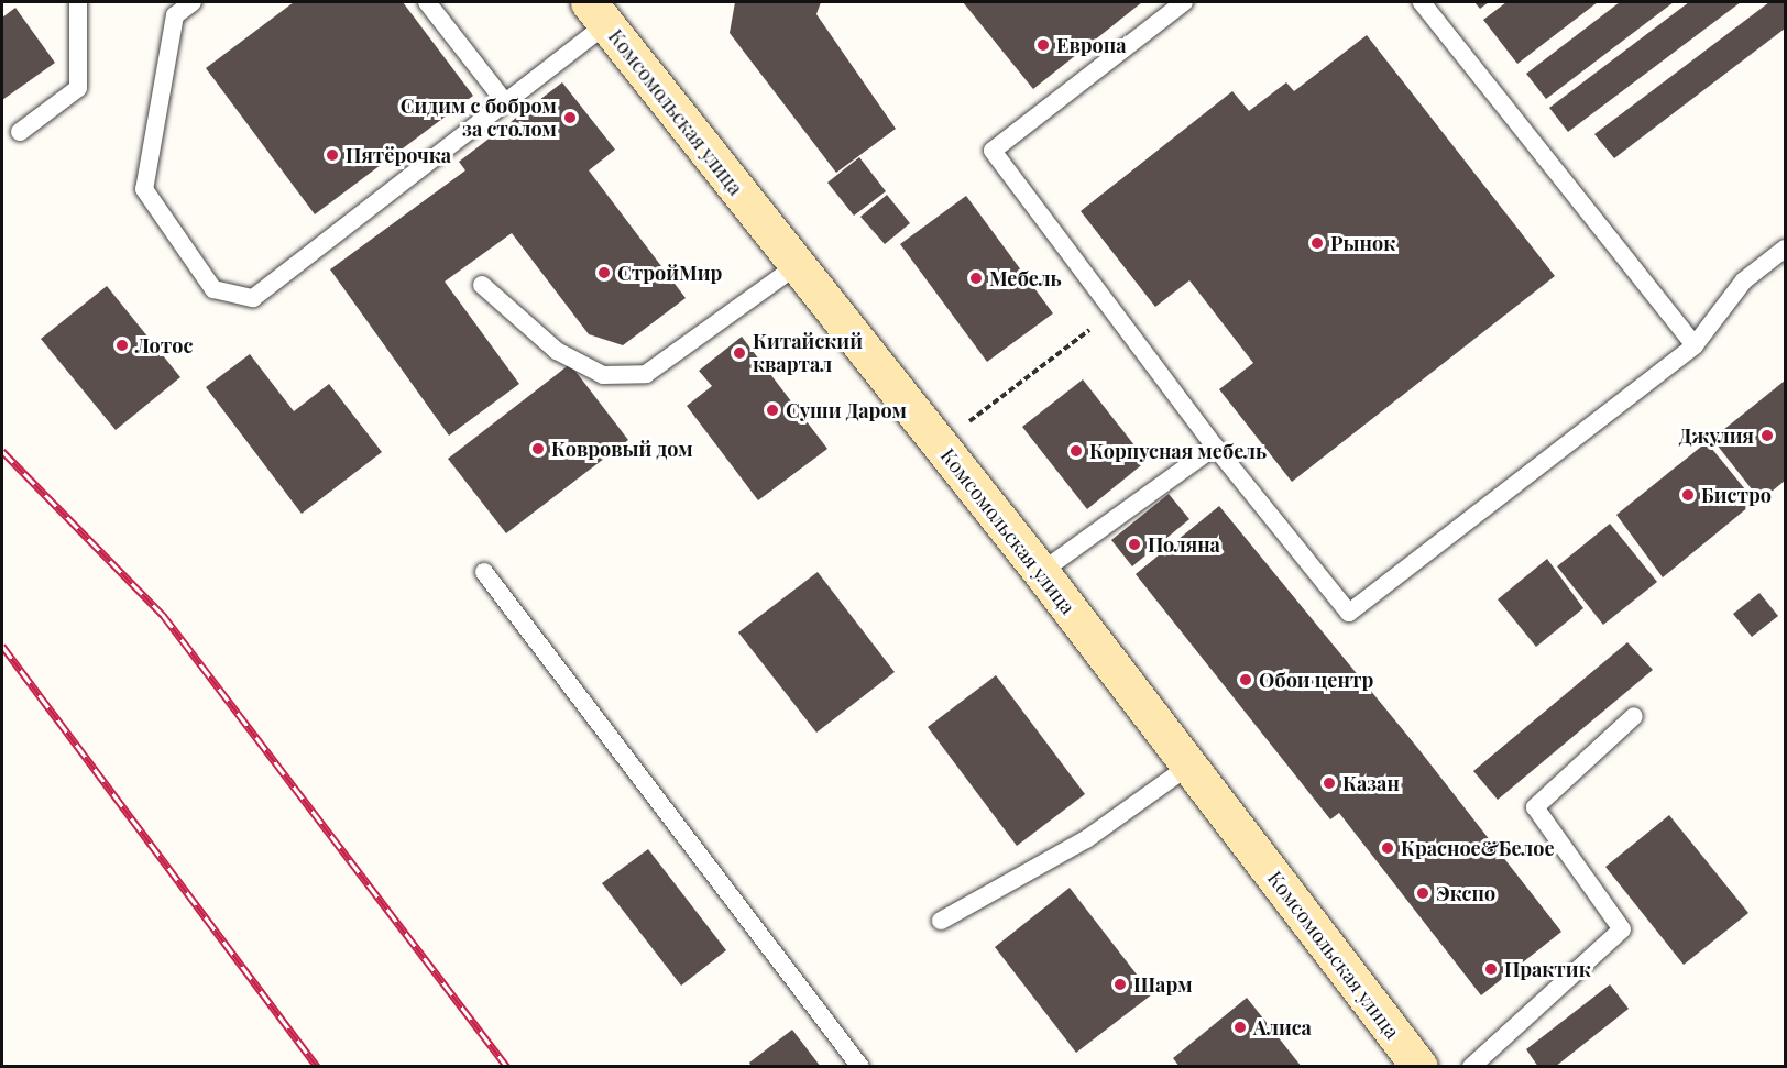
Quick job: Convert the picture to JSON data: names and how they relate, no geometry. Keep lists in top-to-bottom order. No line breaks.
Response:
{"streets":{"main road":["Комсомольская улица"]},"places":["Европа","Сидим с бобром за столом","Пятёрочка","Рынок","СтройМир","Мебель","Лотос","Китайский квартал","Суши Даром","Джулия","Ковровый дом","Корпусная мебель","Бистро","Поляна","Обои центр","Казан","Красное&Белое","Экспо","Практик","Шарм","Алиса"]}
